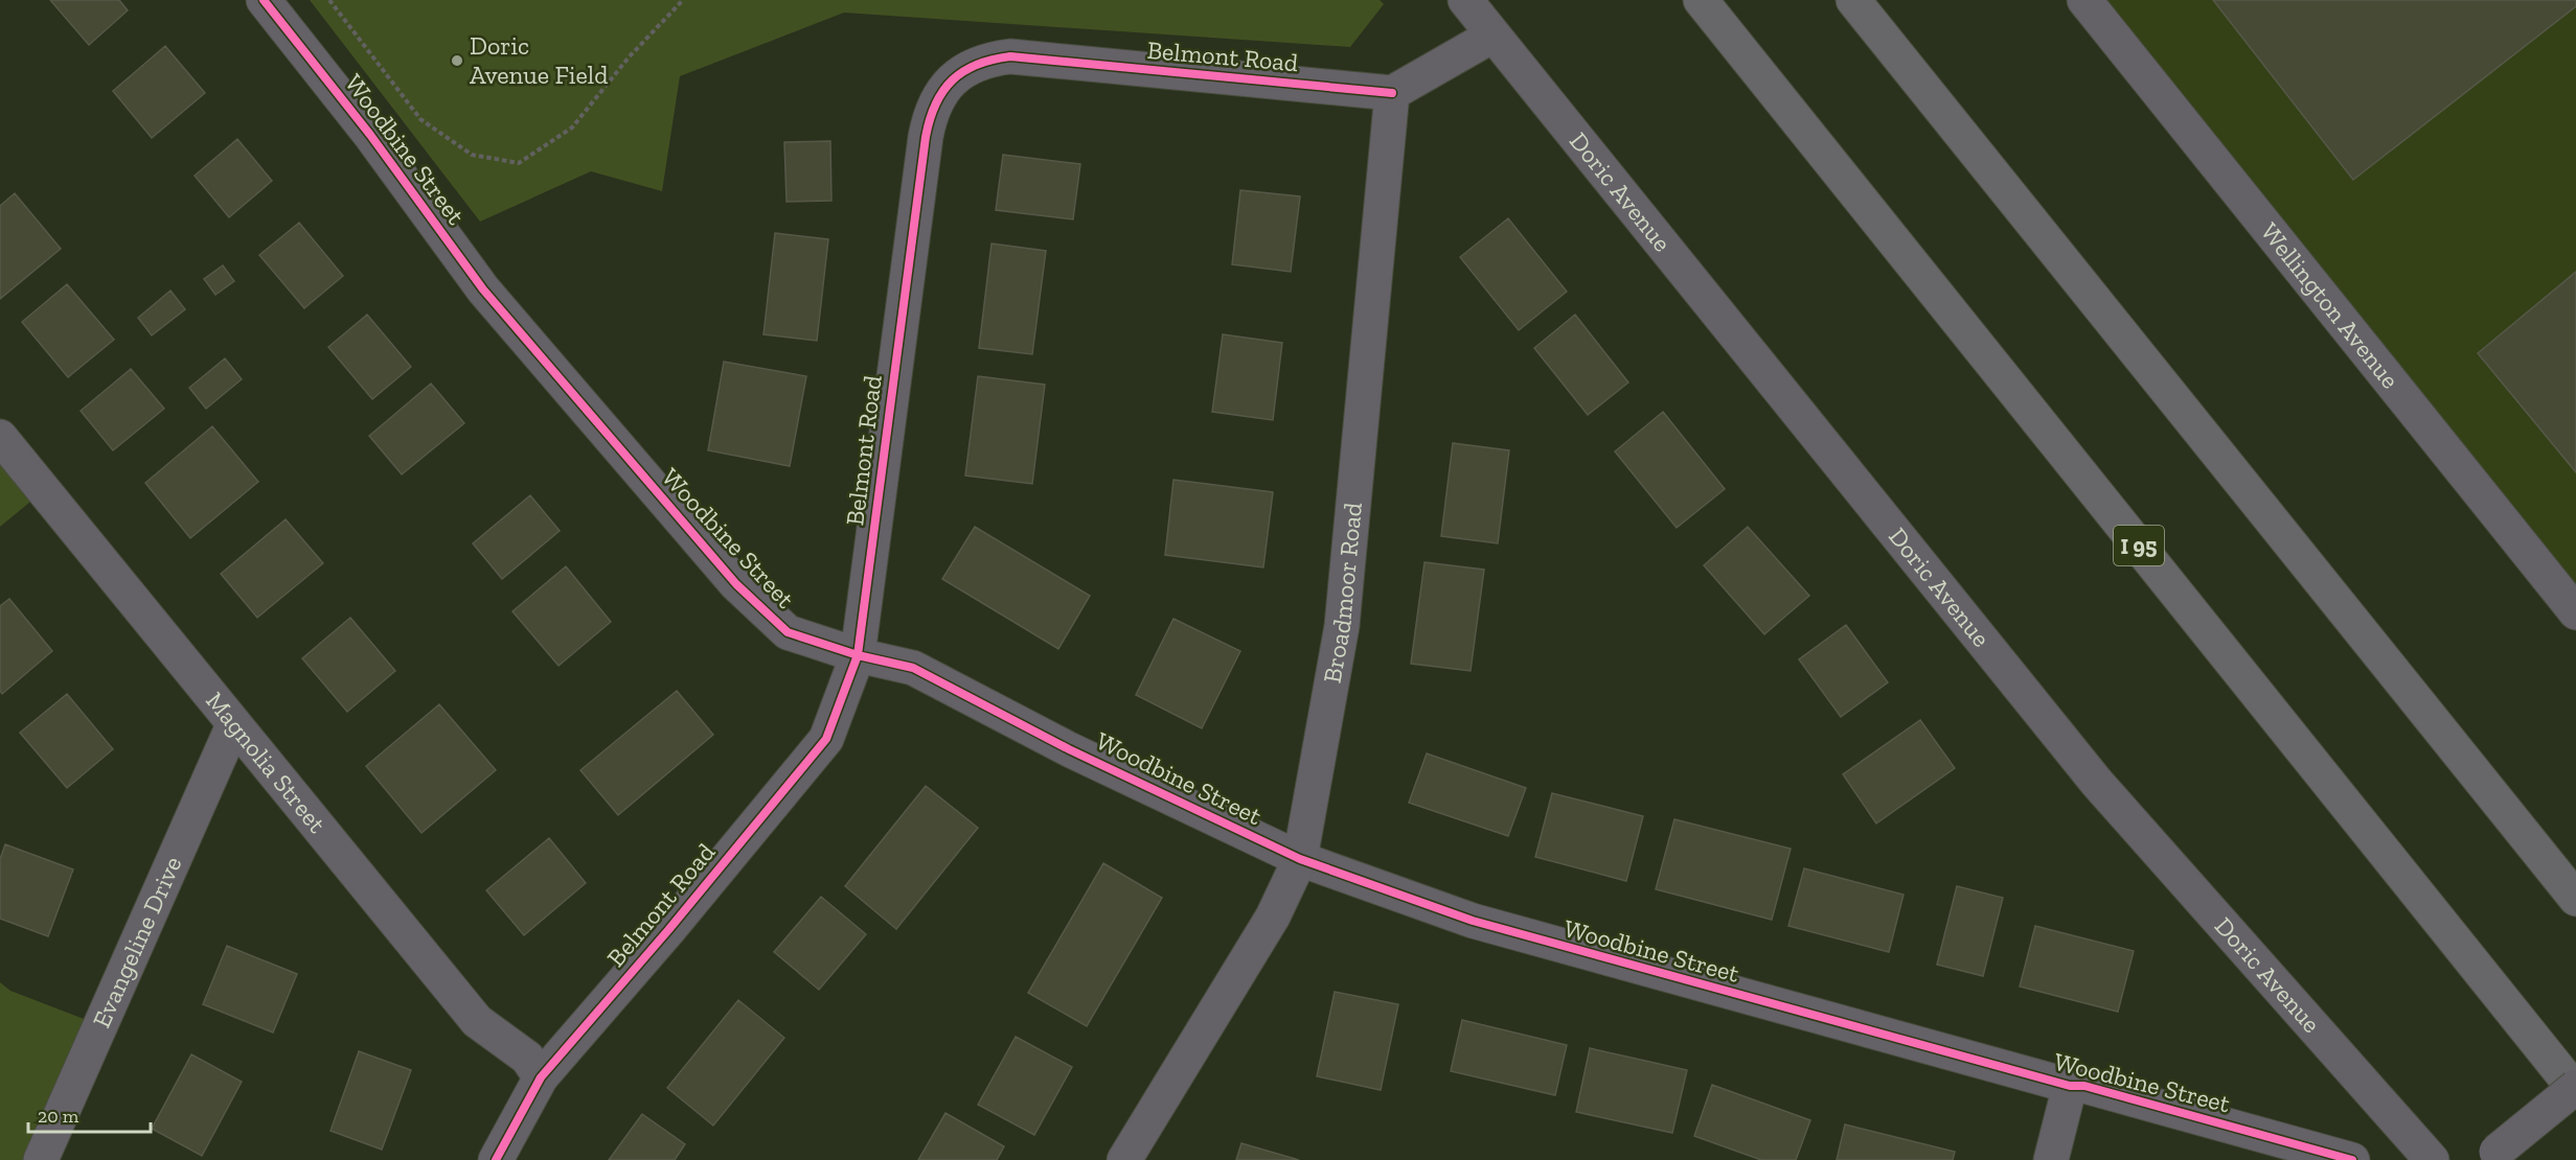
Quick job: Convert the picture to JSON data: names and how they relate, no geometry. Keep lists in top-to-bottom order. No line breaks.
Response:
{"streets":{"highway":["I 95"],"street":["Belmont Road","Woodbine Street","Doric Avenue","Wellington Avenue","Broadmoor Road","Magnolia Street","Evangeline Drive"]},"crossings":[["Belmont Road","Woodbine Street"],["Belmont Road","Broadmoor Road"],["Belmont Road","Magnolia Street"],["Woodbine Street","Broadmoor Road"],["Magnolia Street","Evangeline Drive"]],"places":["Doric Avenue Field"],"scale_bar":"20 m"}
